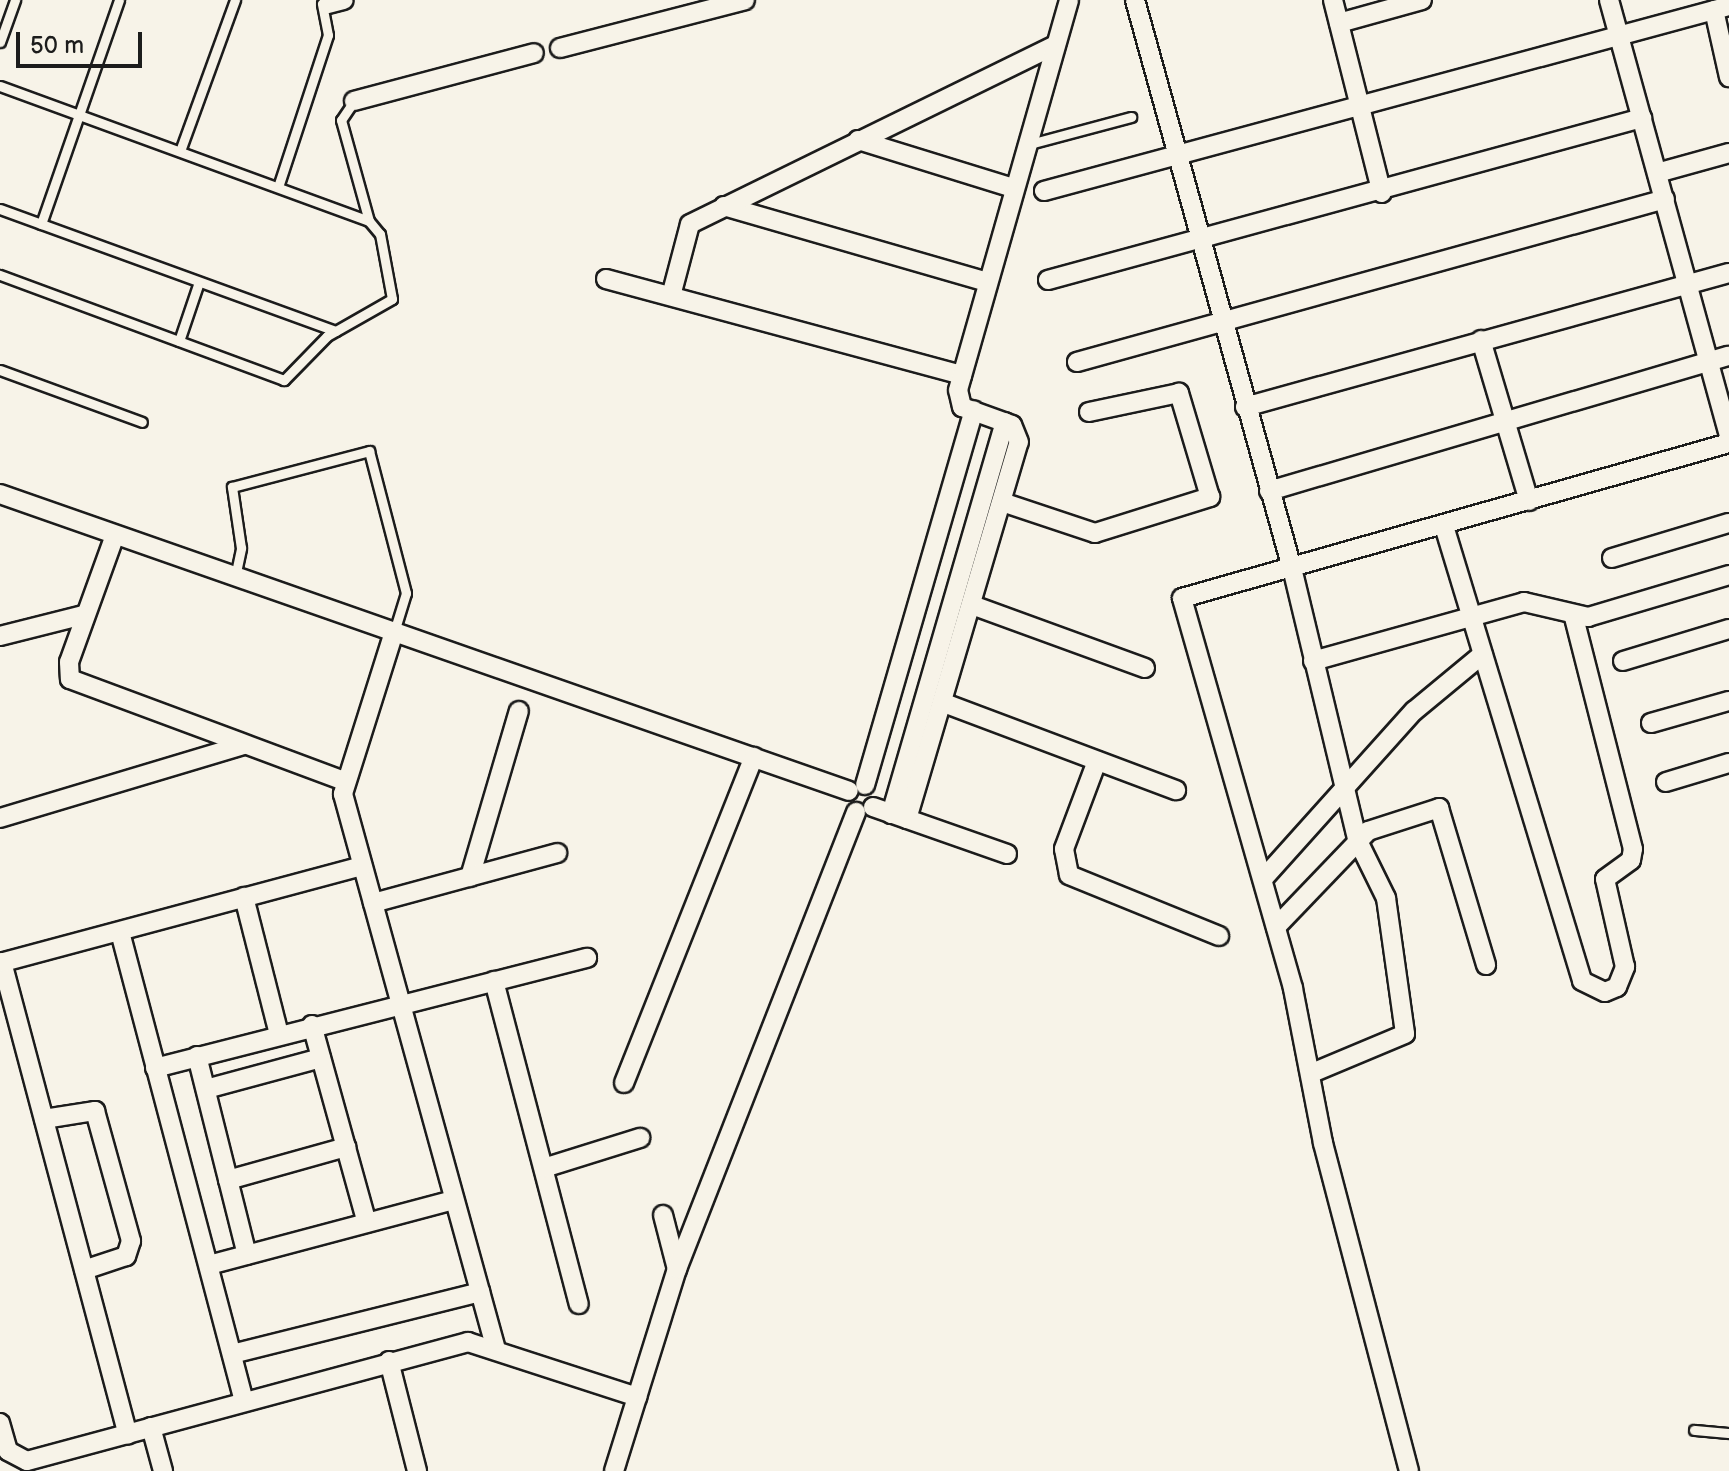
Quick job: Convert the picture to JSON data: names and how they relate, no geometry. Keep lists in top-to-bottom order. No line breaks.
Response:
{"scale_bar":"50 m"}
